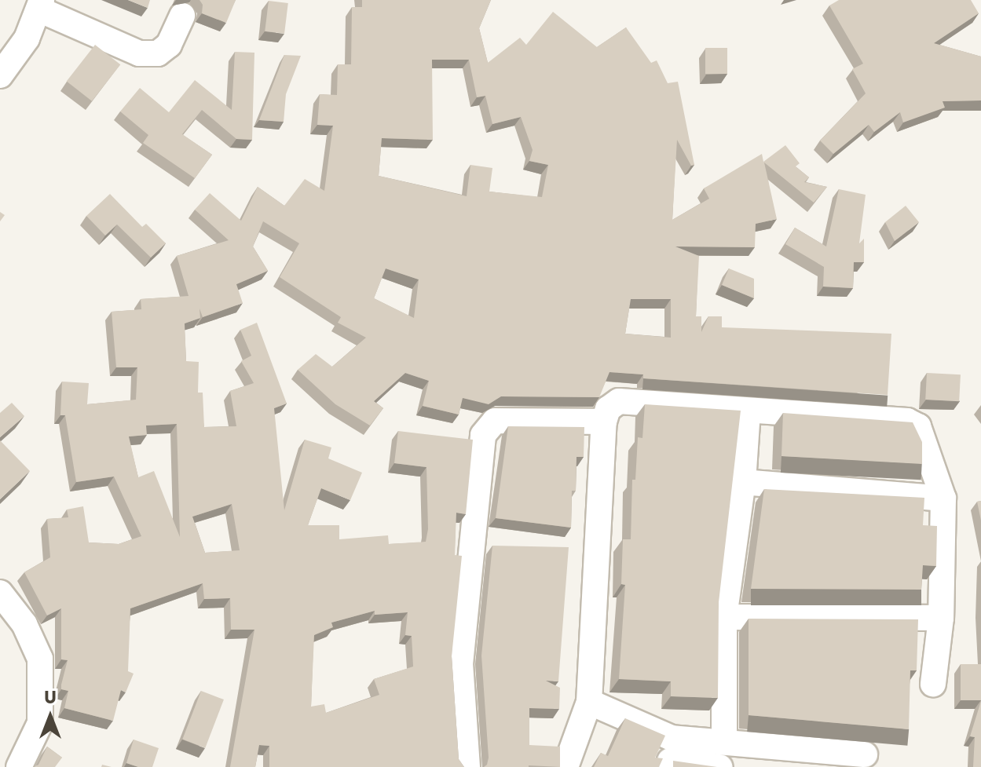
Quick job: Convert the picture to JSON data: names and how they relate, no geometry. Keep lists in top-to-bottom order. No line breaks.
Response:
{"north":"top"}
